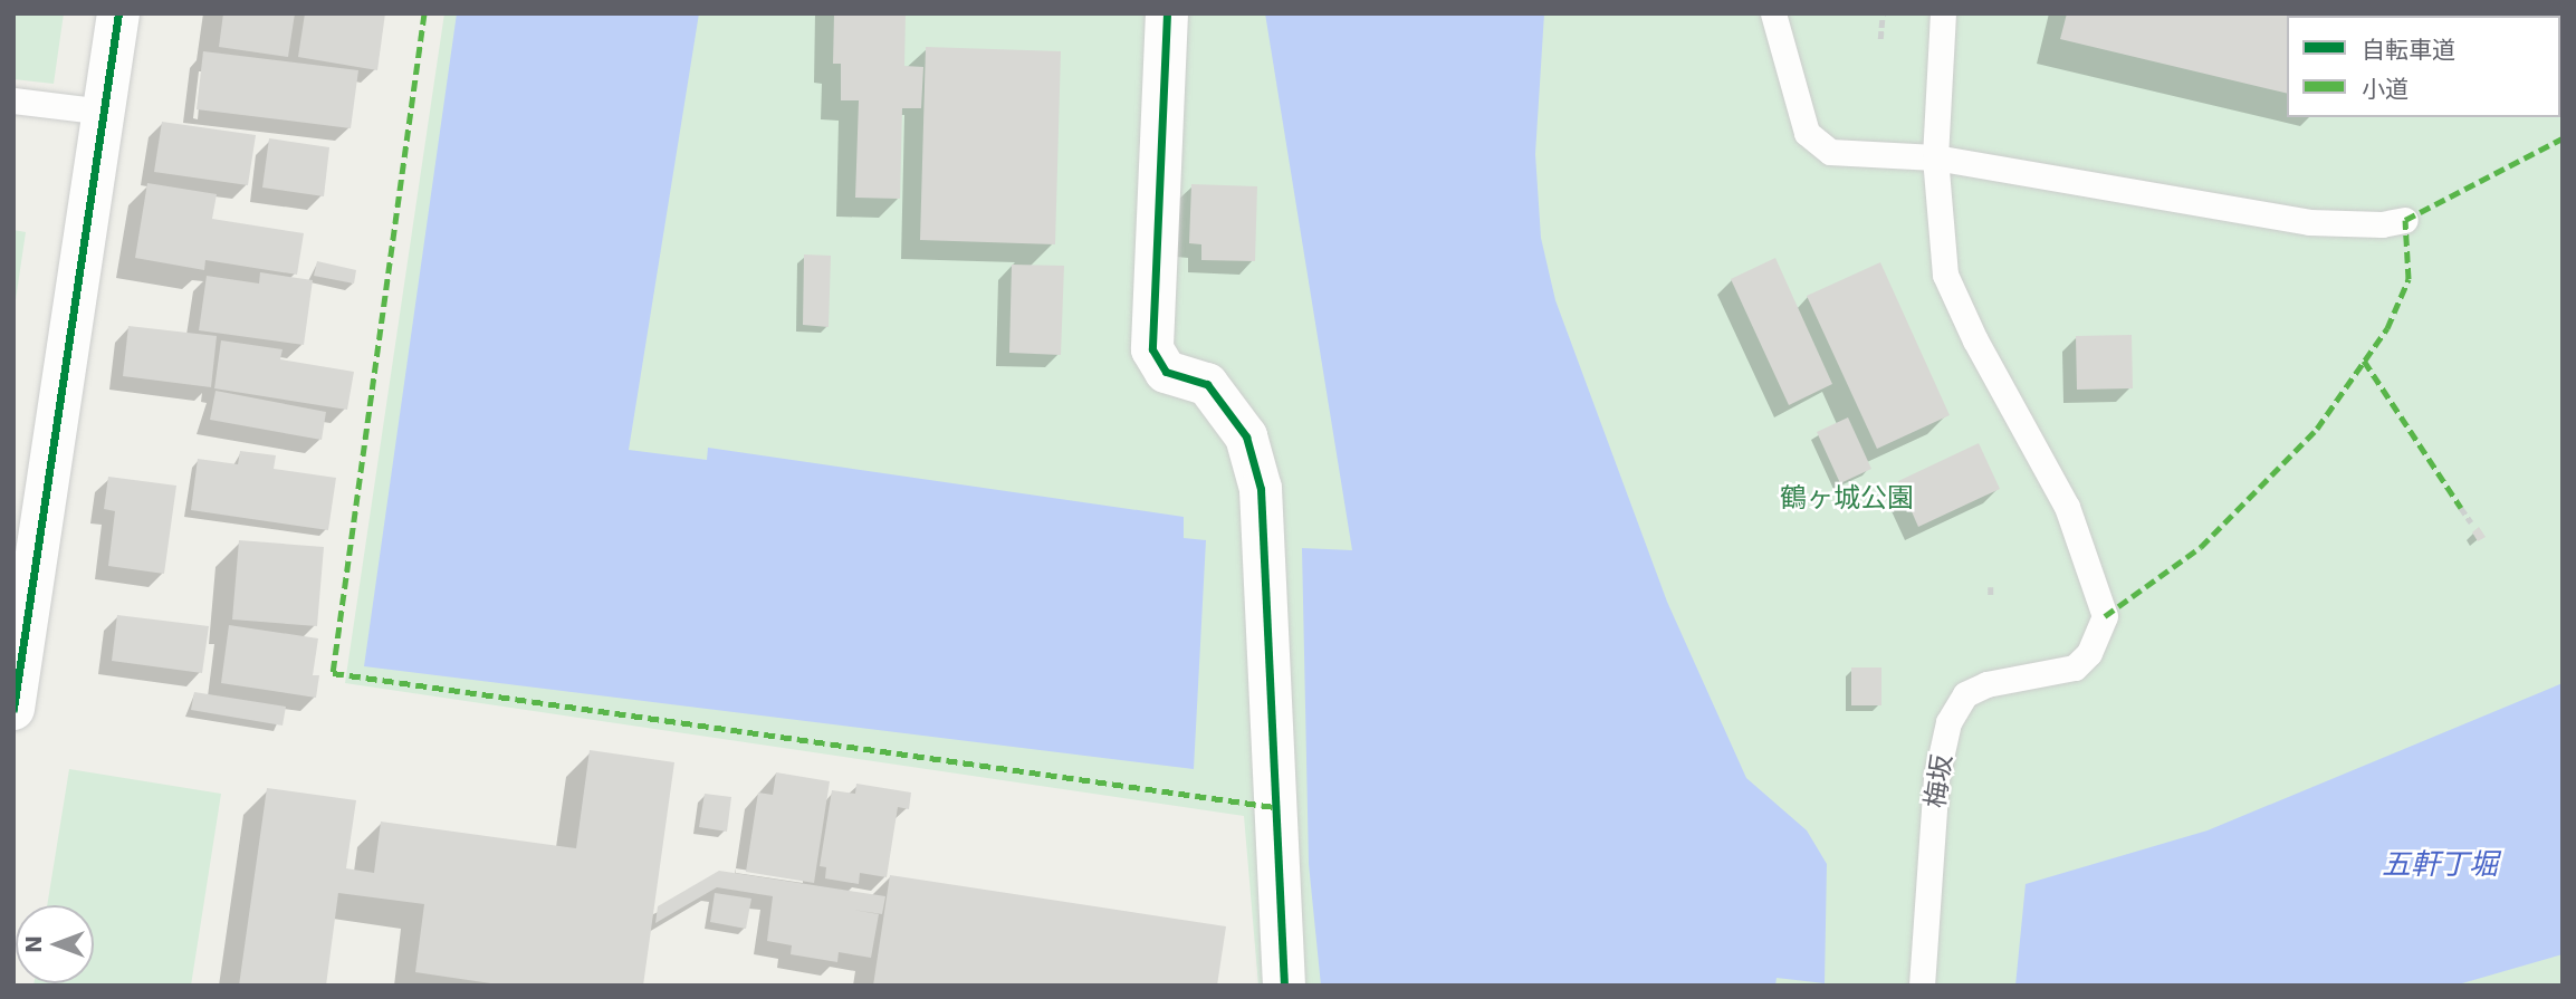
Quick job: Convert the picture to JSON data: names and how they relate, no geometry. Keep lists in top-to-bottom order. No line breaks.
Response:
{"streets":{"lane":["梅坂"]},"water":["五軒丁堀"],"parks":["鶴ヶ城公園"],"legend":["自転車道","小道"],"north":"left"}
